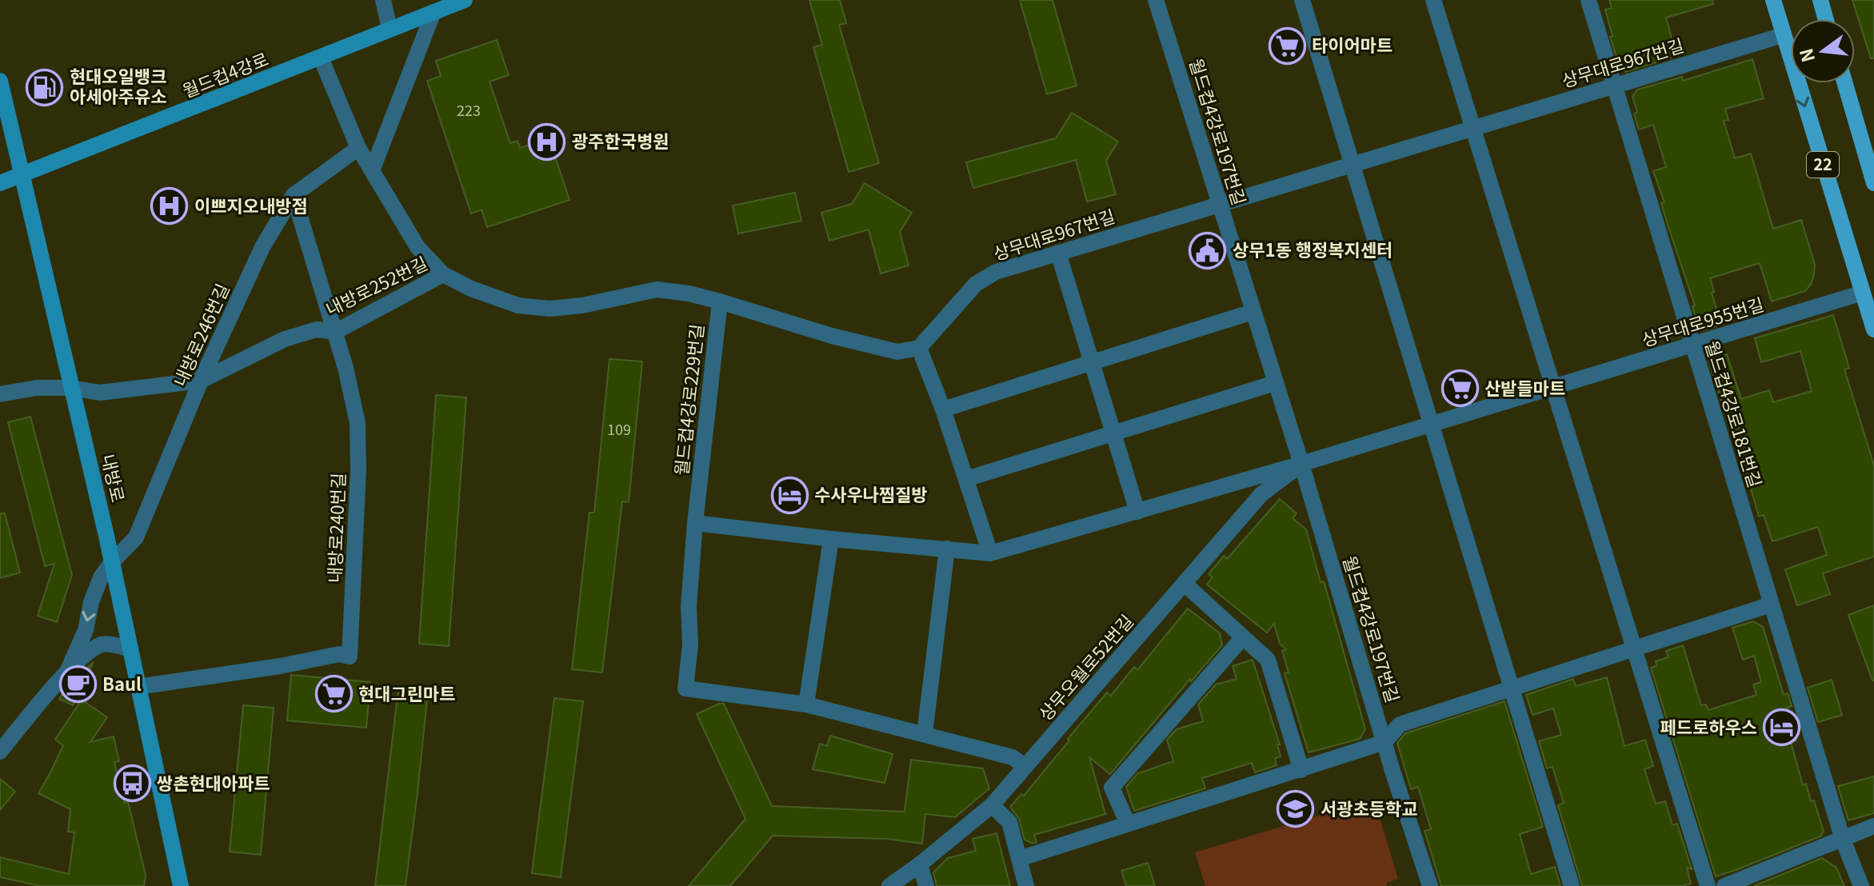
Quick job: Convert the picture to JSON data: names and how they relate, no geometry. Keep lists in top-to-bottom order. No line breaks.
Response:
{"streets":{"main road":["22"],"street":["상무대로967번길","월드컵4강로","월드컵4강로197번길","내방로252번길","상무대로955번길","내방로246번길","월드컵4강로229번길","월드컵4강로181번길","내방로","내방로240번길","상무오월로52번길"]},"crossings":[["상무대로967번길","월드컵4강로197번길"],["상무대로967번길","22"],["상무대로967번길","월드컵4강로181번길"],["월드컵4강로","월드컵4강로229번길"],["월드컵4강로","내방로"],["월드컵4강로197번길","상무대로955번길"],["월드컵4강로197번길","상무오월로52번길"],["22","상무대로955번길"],["내방로252번길","내방로246번길"],["내방로252번길","월드컵4강로229번길"],["내방로252번길","내방로"],["내방로252번길","내방로240번길"],["상무대로955번길","월드컵4강로229번길"],["상무대로955번길","월드컵4강로181번길"],["상무대로955번길","상무오월로52번길"],["내방로246번길","월드컵4강로229번길"],["내방로246번길","내방로"],["내방로246번길","내방로240번길"],["월드컵4강로229번길","상무오월로52번길"],["내방로","내방로240번길"]],"places":{"supermarket":["타이어마트","산밭들마트","현대그린마트"],"fuel station":["현대오일뱅크 아세아주유소"],"hospital":["광주한국병원","이쁘지오내방점"],"public building":["상무1동 행정복지센터"],"hotel":["수사우나찜질방","페드로하우스"],"cafe":["Baul"],"bus stop":["쌍촌현대아파트"],"school or university":["서광초등학교"]},"house_numbers":["223","109"],"north":"left"}
